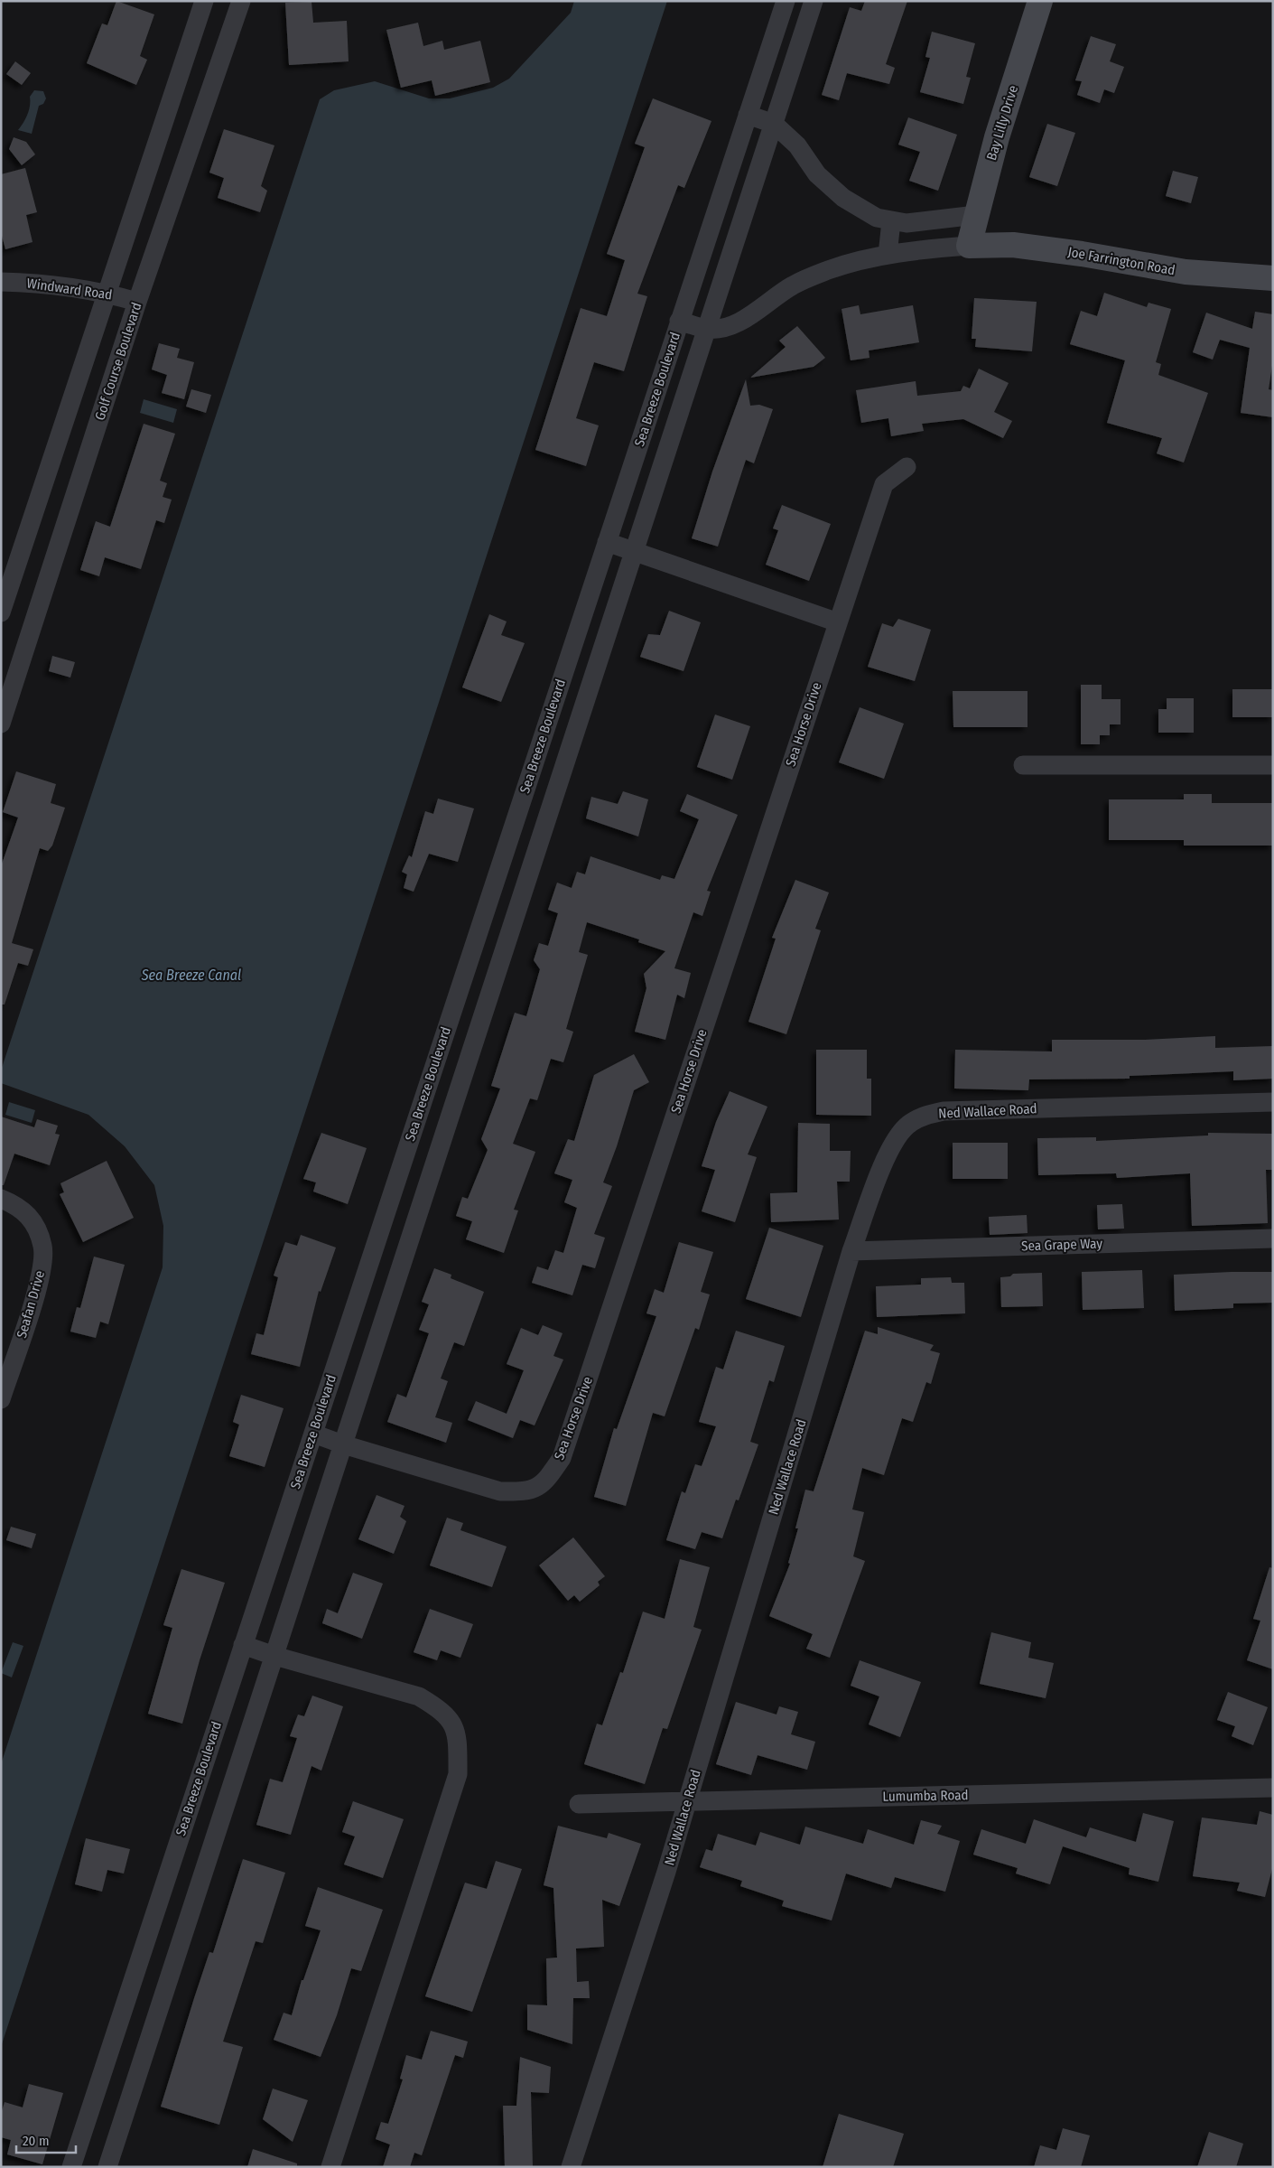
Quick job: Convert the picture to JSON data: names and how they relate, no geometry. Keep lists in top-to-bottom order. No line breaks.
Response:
{"streets":{"main road":["Bay Lilly Drive","Joe Farrington Road"],"street":["Windward Road","Golf Course Boulevard","Sea Breeze Boulevard","Sea Horse Drive","Ned Wallace Road","Sea Grape Way","Seafan Drive","Lumumba Road"]},"crossings":[["Bay Lilly Drive","Joe Farrington Road"],["Windward Road","Golf Course Boulevard"],["Sea Breeze Boulevard","Sea Horse Drive"],["Ned Wallace Road","Sea Grape Way"],["Ned Wallace Road","Lumumba Road"]],"water":["Sea Breeze Canal"],"scale_bar":"20 m"}
